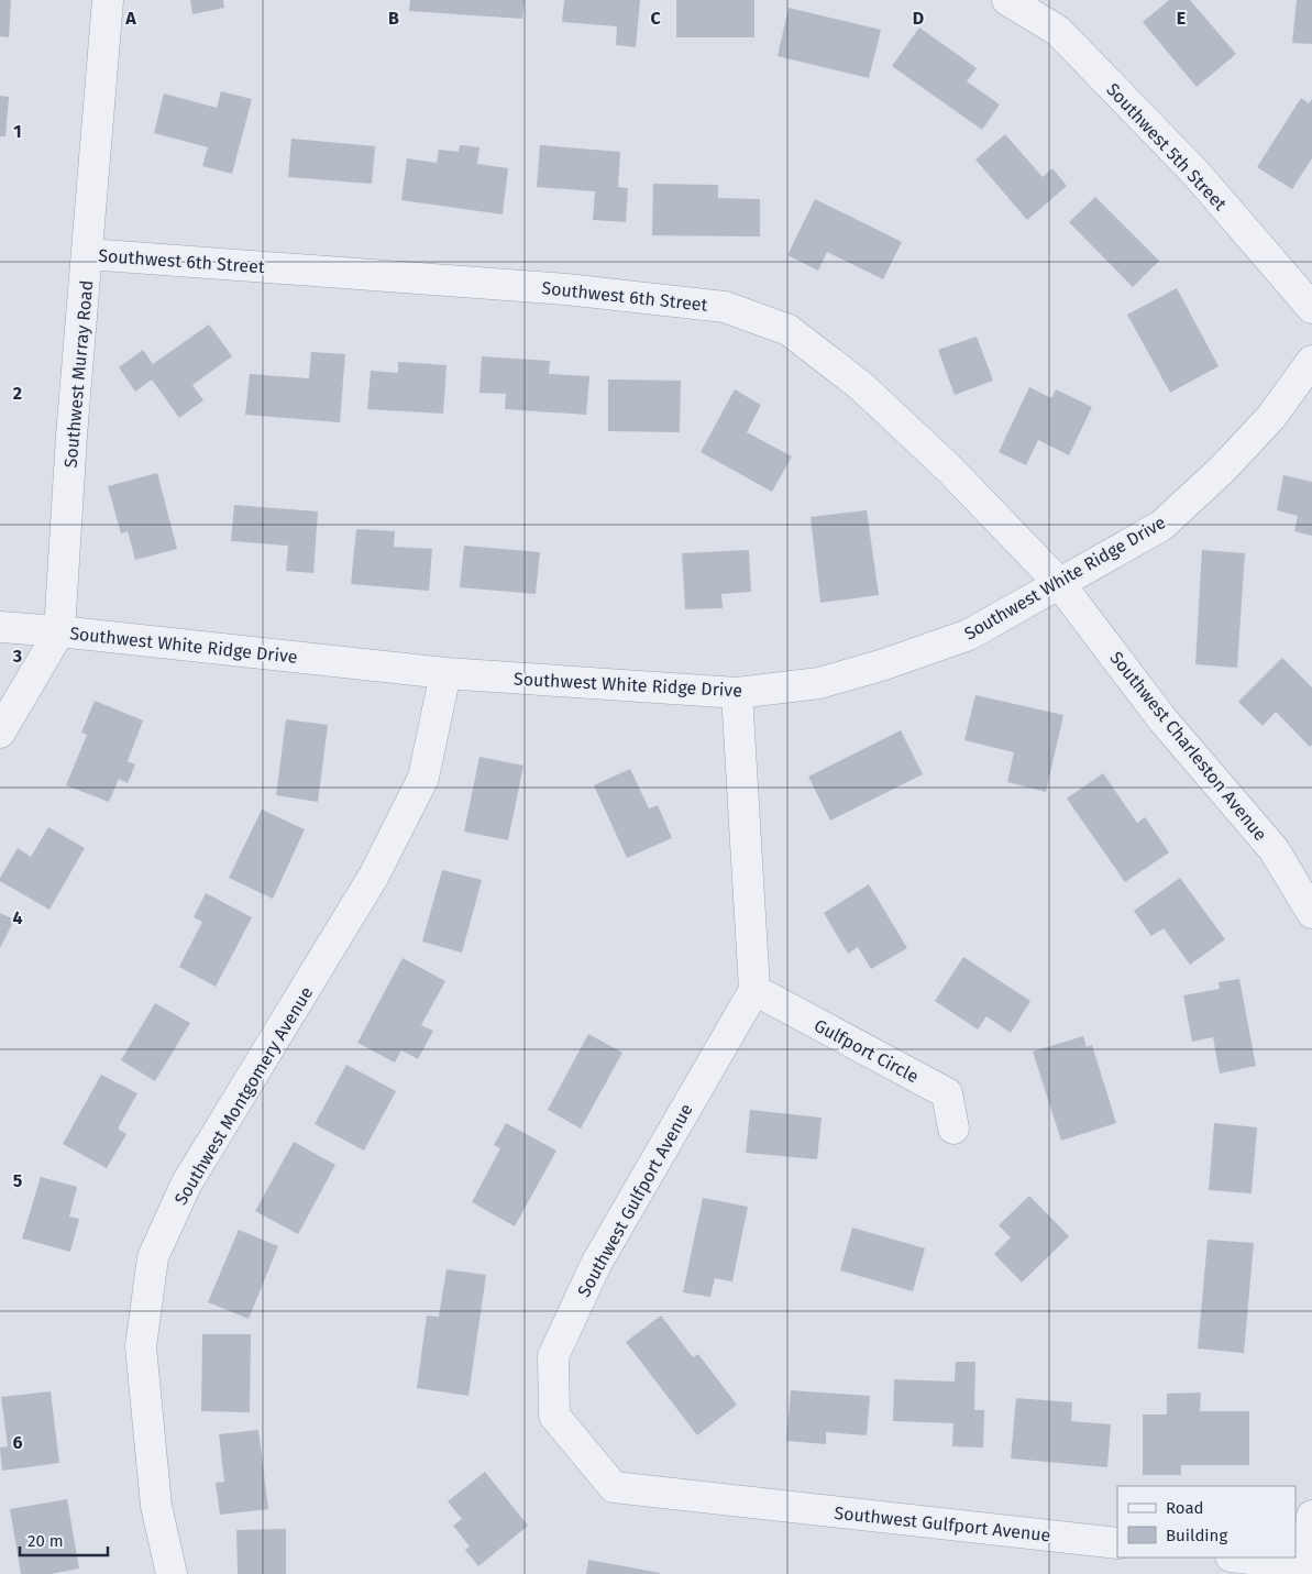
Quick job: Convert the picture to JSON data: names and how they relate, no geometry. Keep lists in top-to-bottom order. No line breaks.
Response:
{"streets":{"street":["Southwest 5th Street","Southwest 6th Street","Southwest Murray Road","Southwest White Ridge Drive","Southwest Charleston Avenue","Gulfport Circle","Southwest Montgomery Avenue","Southwest Gulfport Avenue"]},"crossings":[["Southwest 6th Street","Southwest Murray Road"],["Southwest 6th Street","Southwest White Ridge Drive"],["Southwest 6th Street","Southwest Charleston Avenue"],["Southwest Murray Road","Southwest White Ridge Drive"],["Southwest White Ridge Drive","Southwest Charleston Avenue"],["Southwest White Ridge Drive","Southwest Montgomery Avenue"],["Gulfport Circle","Southwest Gulfport Avenue"]],"legend":["Road","Building"],"scale_bar":"20 m","grid":{"columns":["A","B","C","D","E"],"rows":["1","2","3","4","5","6"]}}
